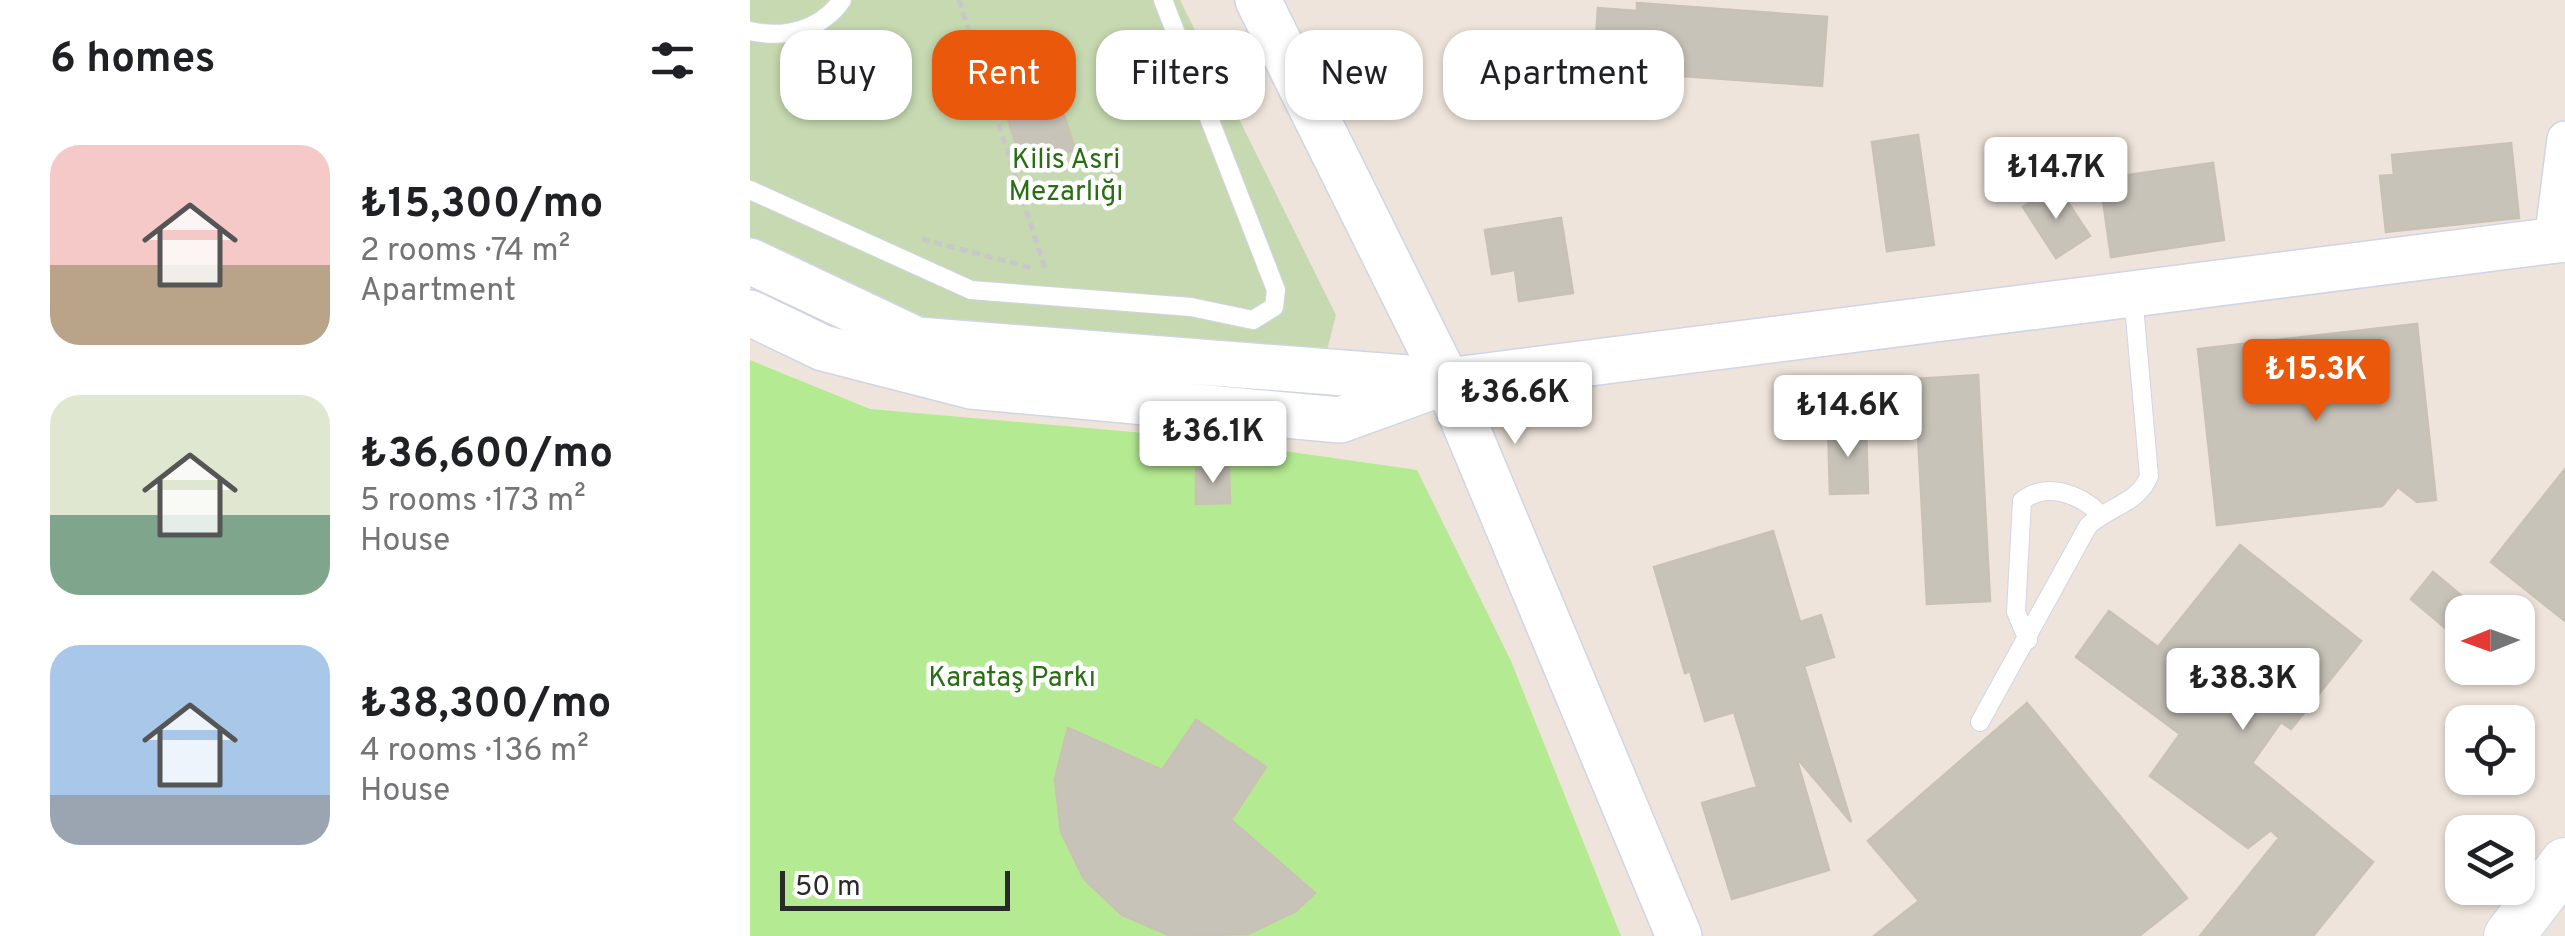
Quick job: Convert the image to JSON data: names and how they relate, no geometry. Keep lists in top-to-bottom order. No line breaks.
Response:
{"parks":["Kilis Asri Mezarlığı","Karataş Parkı"],"scale_bar":"50 m","north":"left","page":{"heading":"6 homes","chip":["Buy","Rent","Filters","New","Apartment"],"list":[{"name":"₺15,300/mo","note":"2 rooms · 74 m² · Apartment"},{"name":"₺36,600/mo","note":"5 rooms · 173 m² · House"},{"name":"₺38,300/mo","note":"4 rooms · 136 m² · House"}],"price":["₺14.7K","₺15.3K","₺36.6K","₺14.6K","₺36.1K","₺38.3K"],"scale":"50 m"}}
